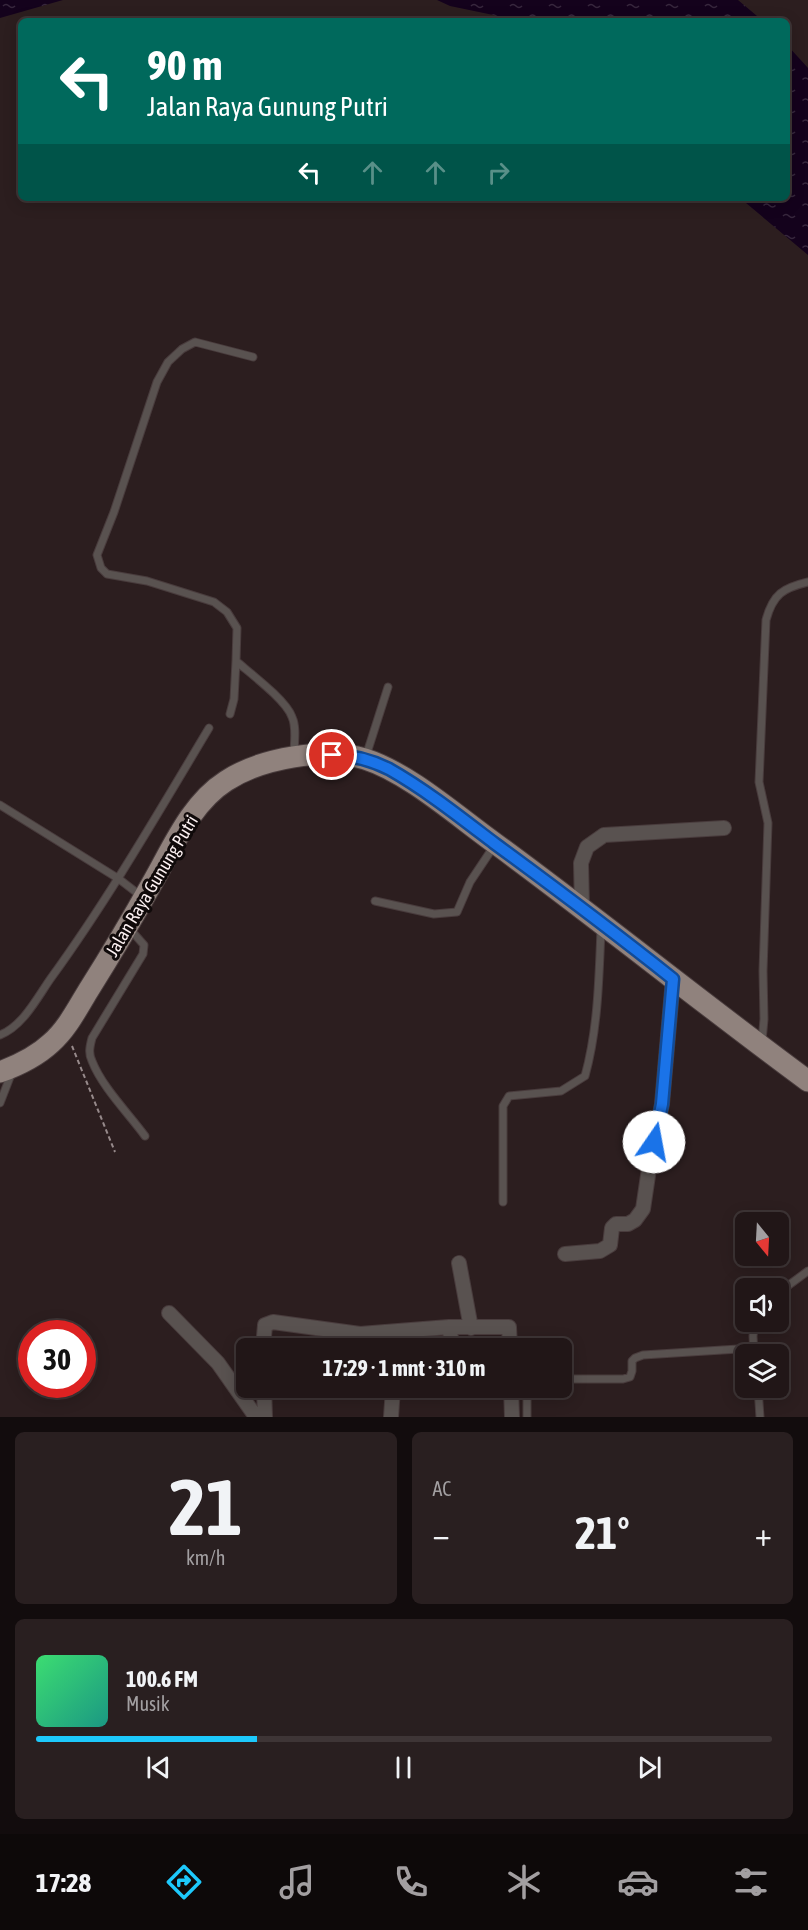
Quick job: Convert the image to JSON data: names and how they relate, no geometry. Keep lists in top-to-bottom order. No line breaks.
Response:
{"streets":{"main road":["Jalan Raya Gunung Putri"]},"north":"bottom","page":{"turn":["90 m","Jalan Raya Gunung Putri"],"limit":"30","trip":"17:29 · 1 mnt · 310 m","tile":[["21","km/h"],"AC"],"heat":["−","21°","+"],"song":["100.6 FM","Musik"],"tabs":"17:28"}}
